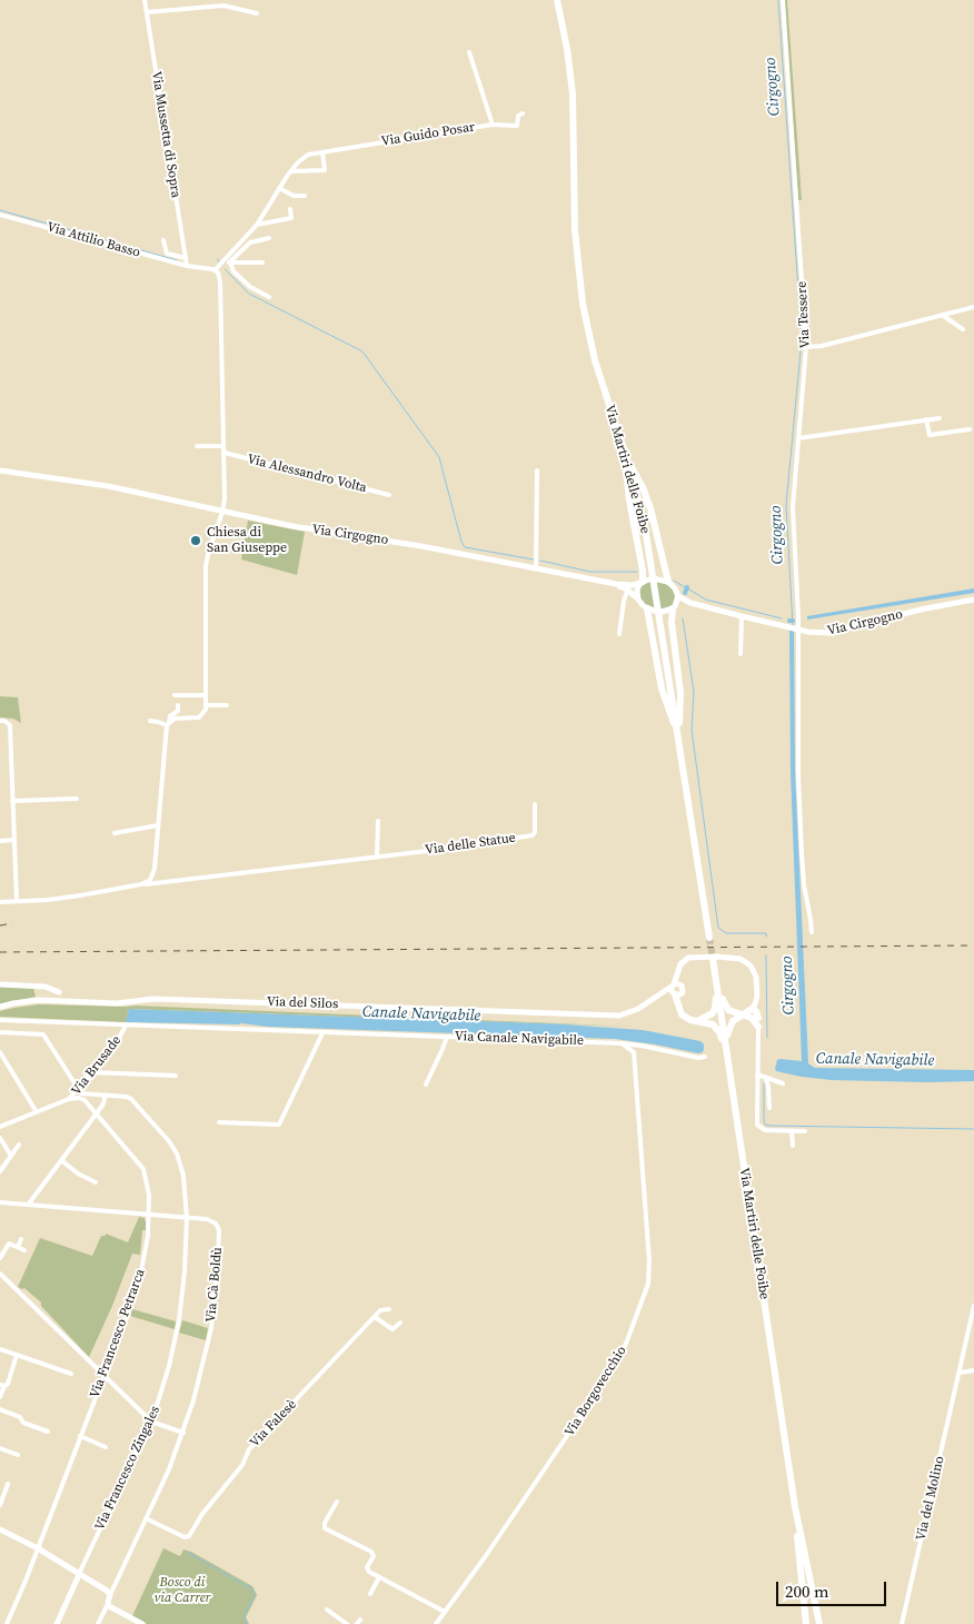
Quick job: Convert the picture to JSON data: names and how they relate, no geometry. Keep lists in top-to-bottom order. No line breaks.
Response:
{"streets":{"highway":["Via Martiri delle Foibe"],"street":["Via Mussetta di Sopra","Via Guido Posar","Via Attilio Basso","Via Tessere","Via Alessandro Volta","Via Cirgogno","Via delle Statue","Via del Silos","Via Canale Navigabile","Via Brusade","Via Cà Boldù","Via Francesco Petrarca","Via Borgovecchio","Via Falesè","Via Francesco Zingales","Via del Molino"]},"crossings":[["Via Mussetta di Sopra","Via Attilio Basso"],["Via Tessere","Via Cirgogno"],["Via Canale Navigabile","Via Brusade"],["Via Brusade","Via Francesco Zingales"],["Via Cà Boldù","Via Francesco Petrarca"],["Via Cà Boldù","Via Francesco Zingales"]],"water":["Cirgogno","Canale Navigabile"],"parks":["Bosco di via Carrer"],"places":["Chiesa di San Giuseppe"],"scale_bar":"200 m"}
